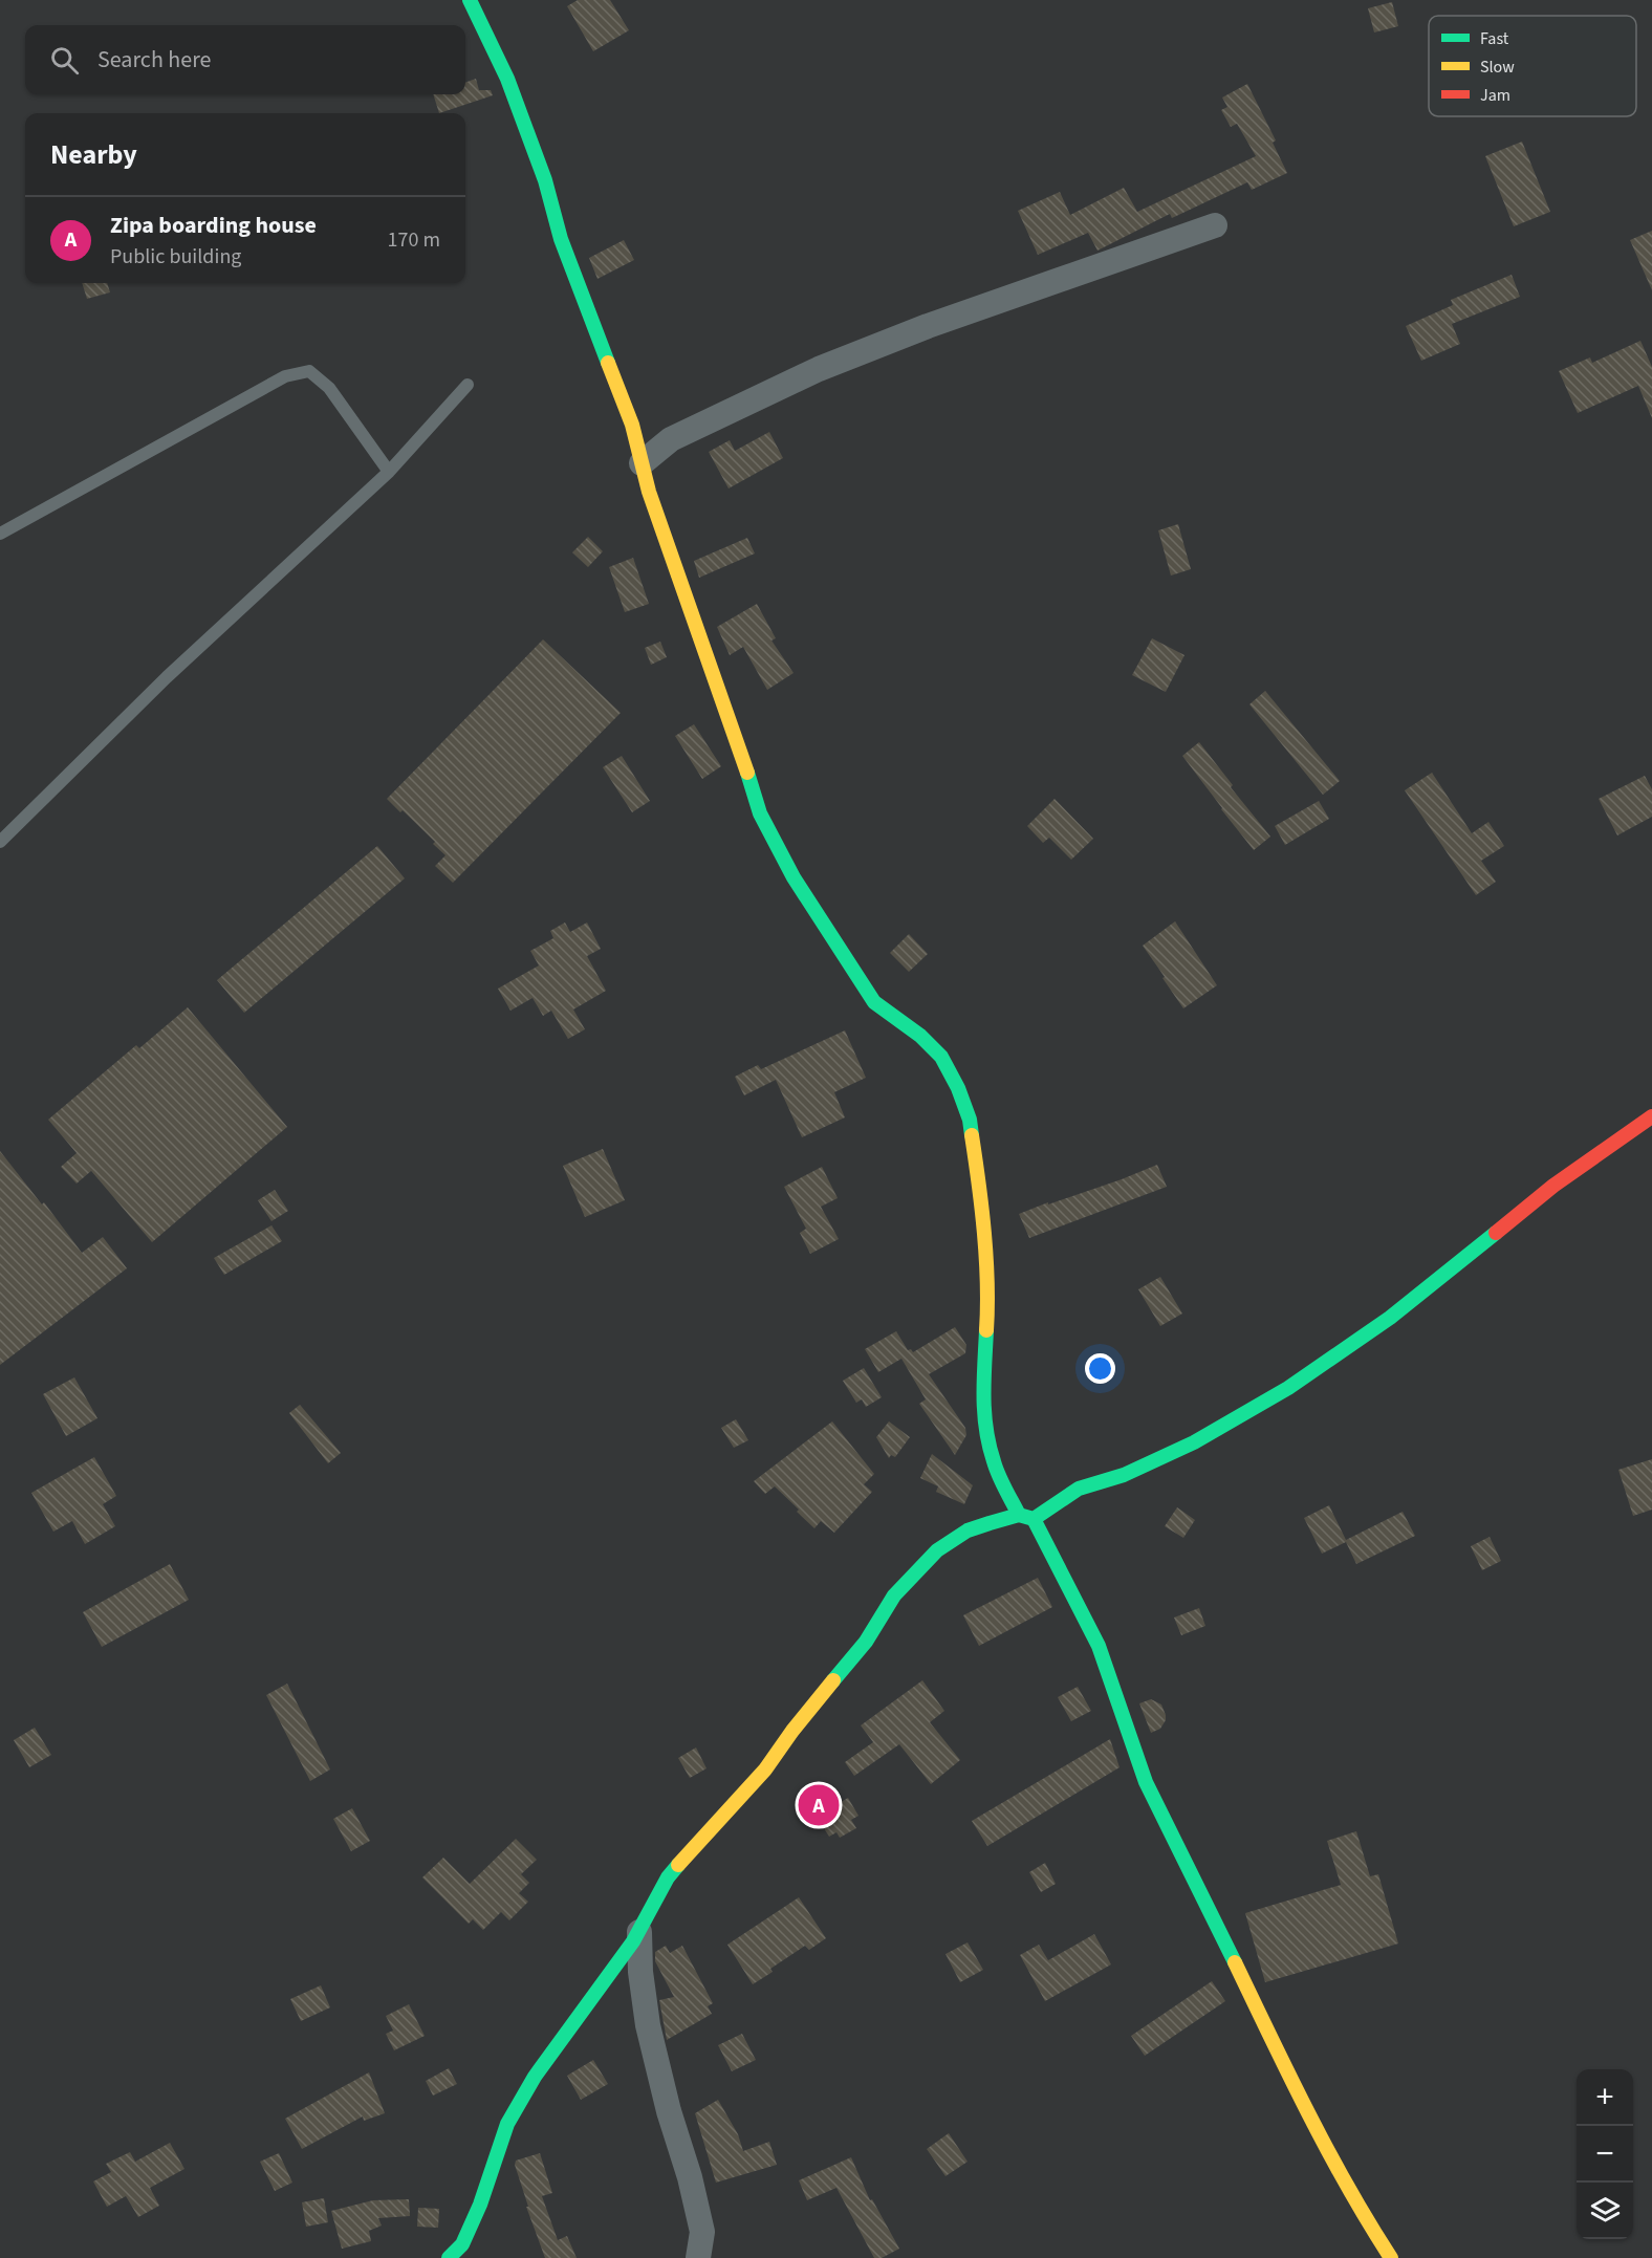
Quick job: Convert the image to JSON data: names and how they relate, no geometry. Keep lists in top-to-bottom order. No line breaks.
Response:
{"legend":["Fast","Slow","Jam"],"page":{"search":"Search here","heading":"Nearby","list":[{"mark":"A","name":"Zipa boarding house","note":"Public building","value":"170 m"}],"pins":"A","map_buttons":["+","−"]}}
